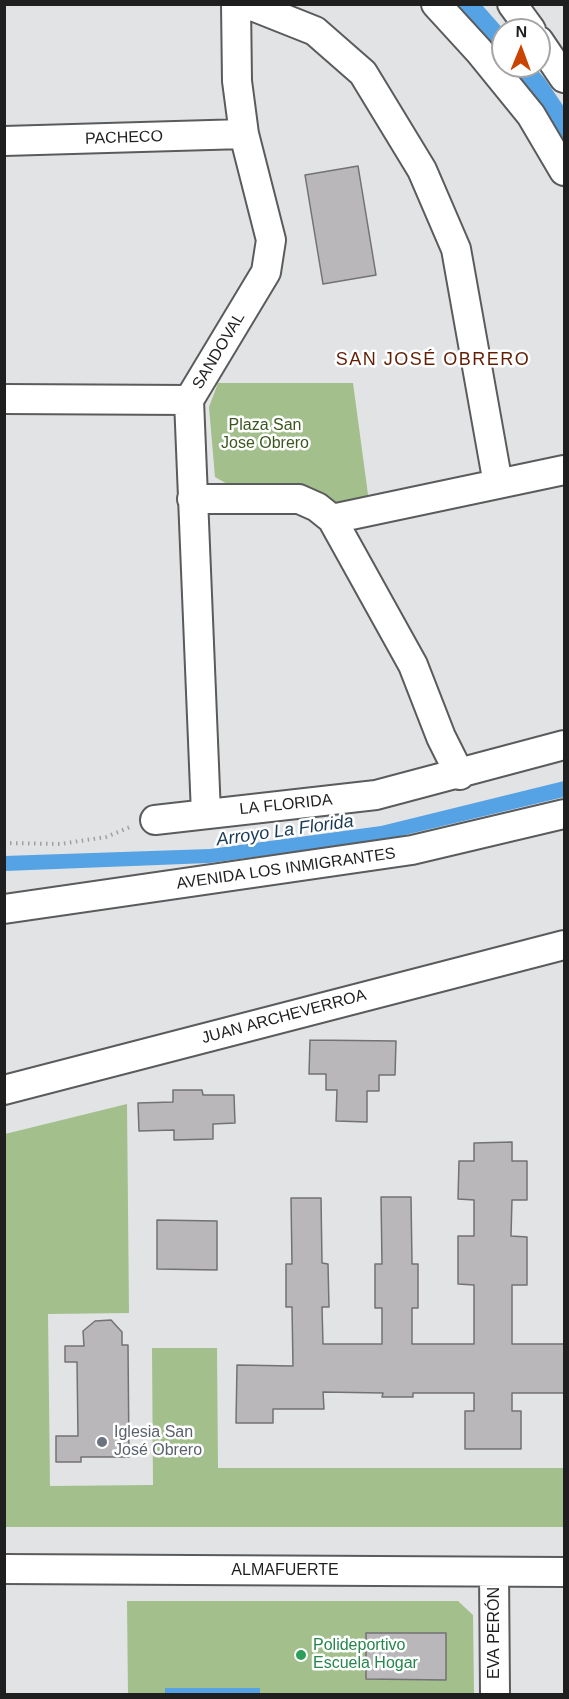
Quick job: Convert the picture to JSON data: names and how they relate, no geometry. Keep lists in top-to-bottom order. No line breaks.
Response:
{"streets":{"street":["PACHECO","SANDOVAL","LA FLORIDA","AVENIDA LOS INMIGRANTES","JUAN ARCHEVERROA","ALMAFUERTE","EVA PERÓN"]},"crossings":[["PACHECO","SANDOVAL"],["SANDOVAL","LA FLORIDA"],["ALMAFUERTE","EVA PERÓN"]],"districts":["SAN JOSÉ OBRERO"],"water":["Arroyo La Florida"],"parks":["Plaza San Jose Obrero"],"places":["Iglesia San José Obrero","Polideportivo Escuela Hogar"],"north":"top"}
